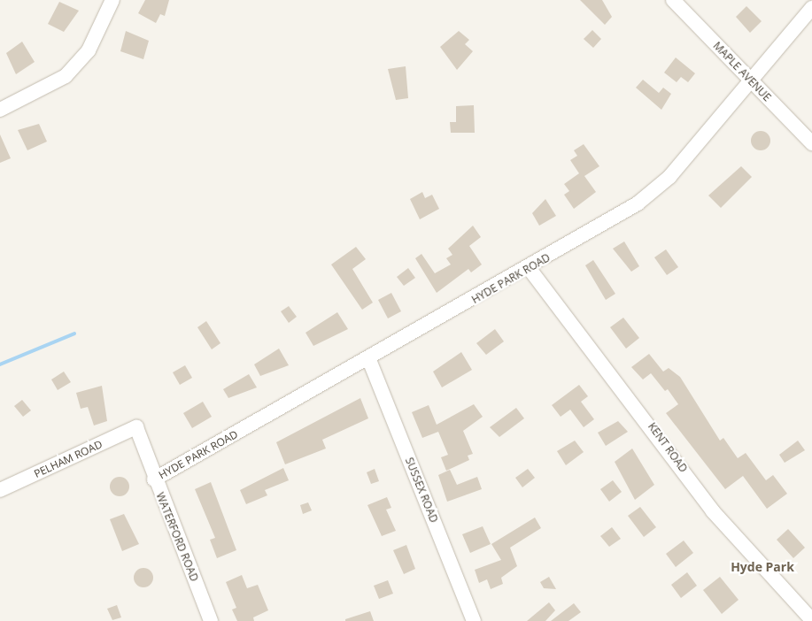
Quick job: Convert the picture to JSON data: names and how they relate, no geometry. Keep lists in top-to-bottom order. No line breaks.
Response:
{"streets":{"street":["MAPLE AVENUE","HYDE PARK ROAD","KENT ROAD","PELHAM ROAD","SUSSEX ROAD","WATERFORD ROAD"]},"crossings":[["MAPLE AVENUE","HYDE PARK ROAD"],["HYDE PARK ROAD","KENT ROAD"],["HYDE PARK ROAD","SUSSEX ROAD"],["HYDE PARK ROAD","WATERFORD ROAD"],["PELHAM ROAD","WATERFORD ROAD"]],"districts":["Hyde Park"]}
